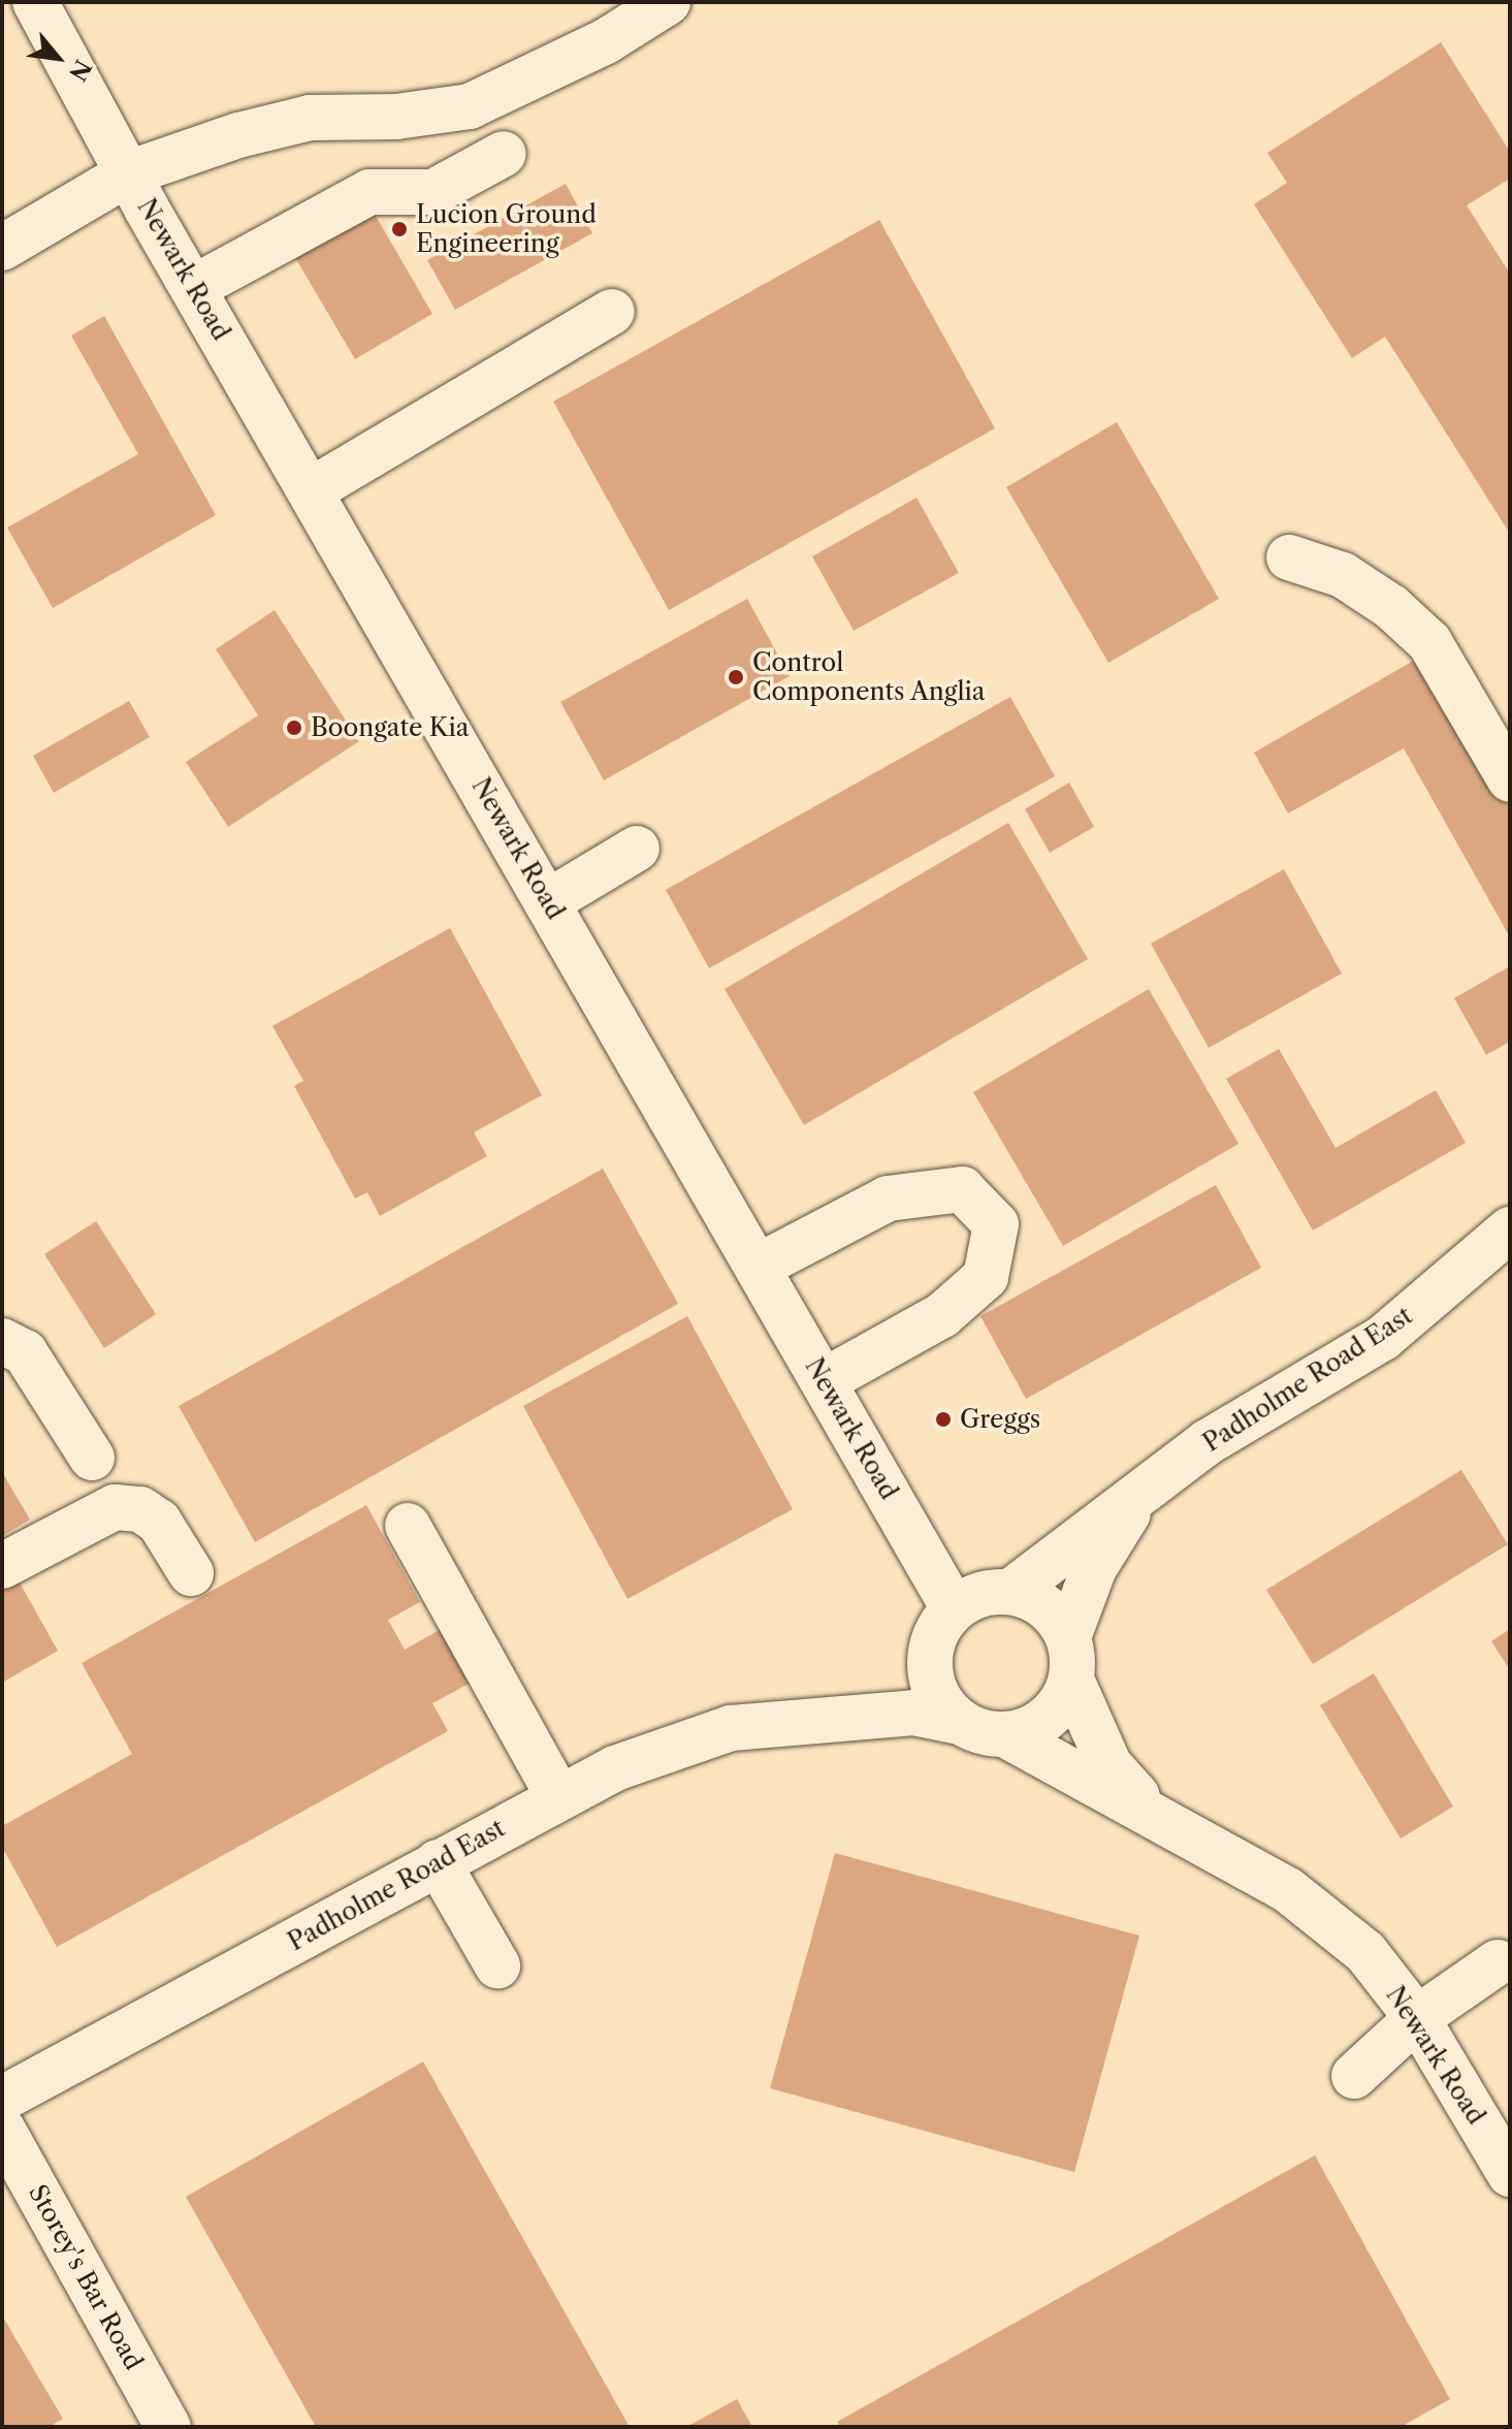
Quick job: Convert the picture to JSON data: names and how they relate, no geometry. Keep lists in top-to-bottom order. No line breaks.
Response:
{"streets":{"street":["Newark Road","Padholme Road East","Storey's Bar Road"]},"crossings":[["Newark Road","Padholme Road East"]],"places":["Lucion Ground Engineering","Control Components Anglia","Boongate Kia","Greggs"],"north":"bottom right"}
